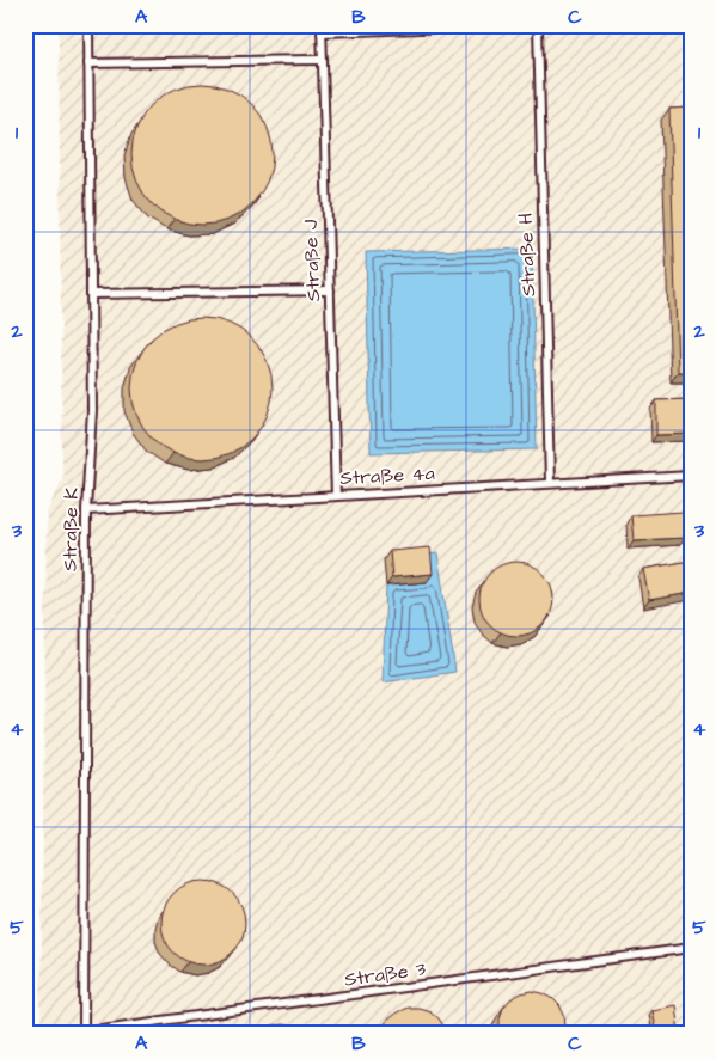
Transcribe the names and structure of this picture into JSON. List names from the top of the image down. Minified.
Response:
{"streets":{"lane":["Straße H","Straße J","Straße 4a","Straße K","Straße 3"]},"crossings":[["Straße H","Straße 4a"],["Straße J","Straße 4a"],["Straße 4a","Straße K"],["Straße K","Straße 3"]],"grid":{"columns":["A","B","C"],"rows":["1","2","3","4","5"]}}
